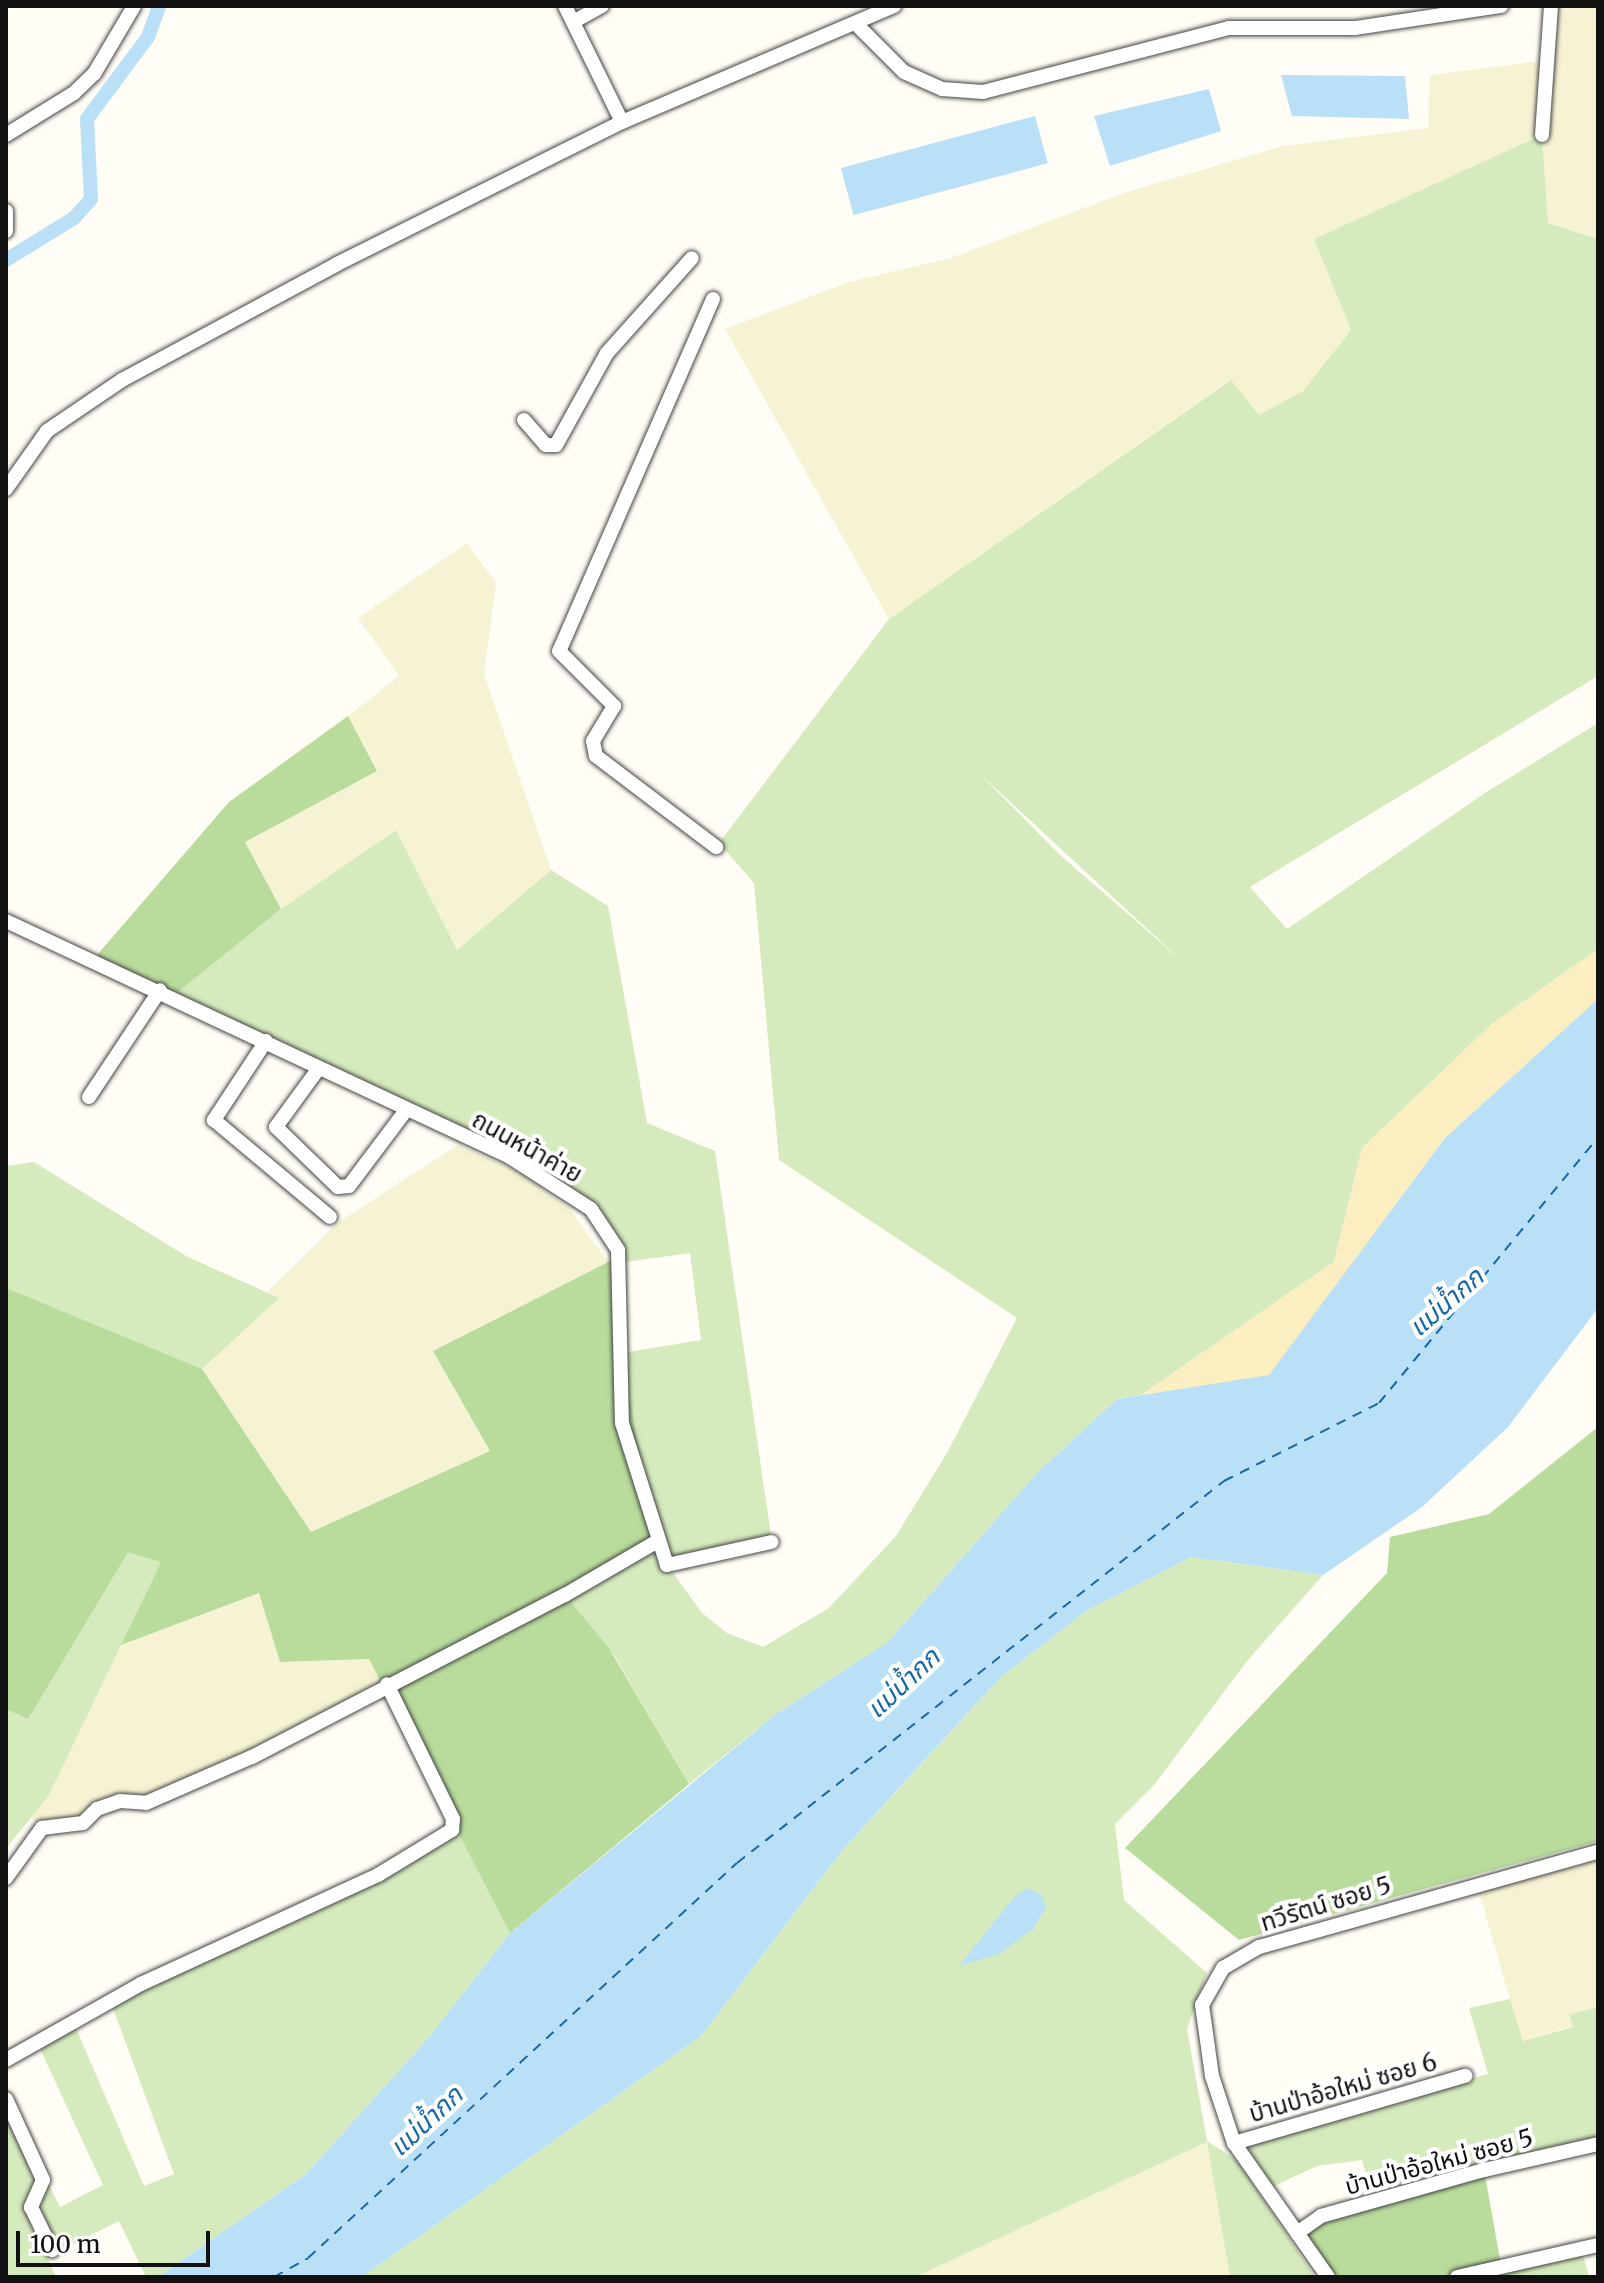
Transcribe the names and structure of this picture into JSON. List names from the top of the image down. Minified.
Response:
{"streets":{"street":["ถนนหน้าค่าย","ทวีรัตน์ ซอย 5","บ้านป่าอ้อใหม่ ซอย 6","บ้านป่าอ้อใหม่ ซอย 5"]},"crossings":[["ทวีรัตน์ ซอย 5","บ้านป่าอ้อใหม่ ซอย 6"],["ทวีรัตน์ ซอย 5","บ้านป่าอ้อใหม่ ซอย 5"]],"water":["แม่น้ำกก"],"scale_bar":"100 m"}
